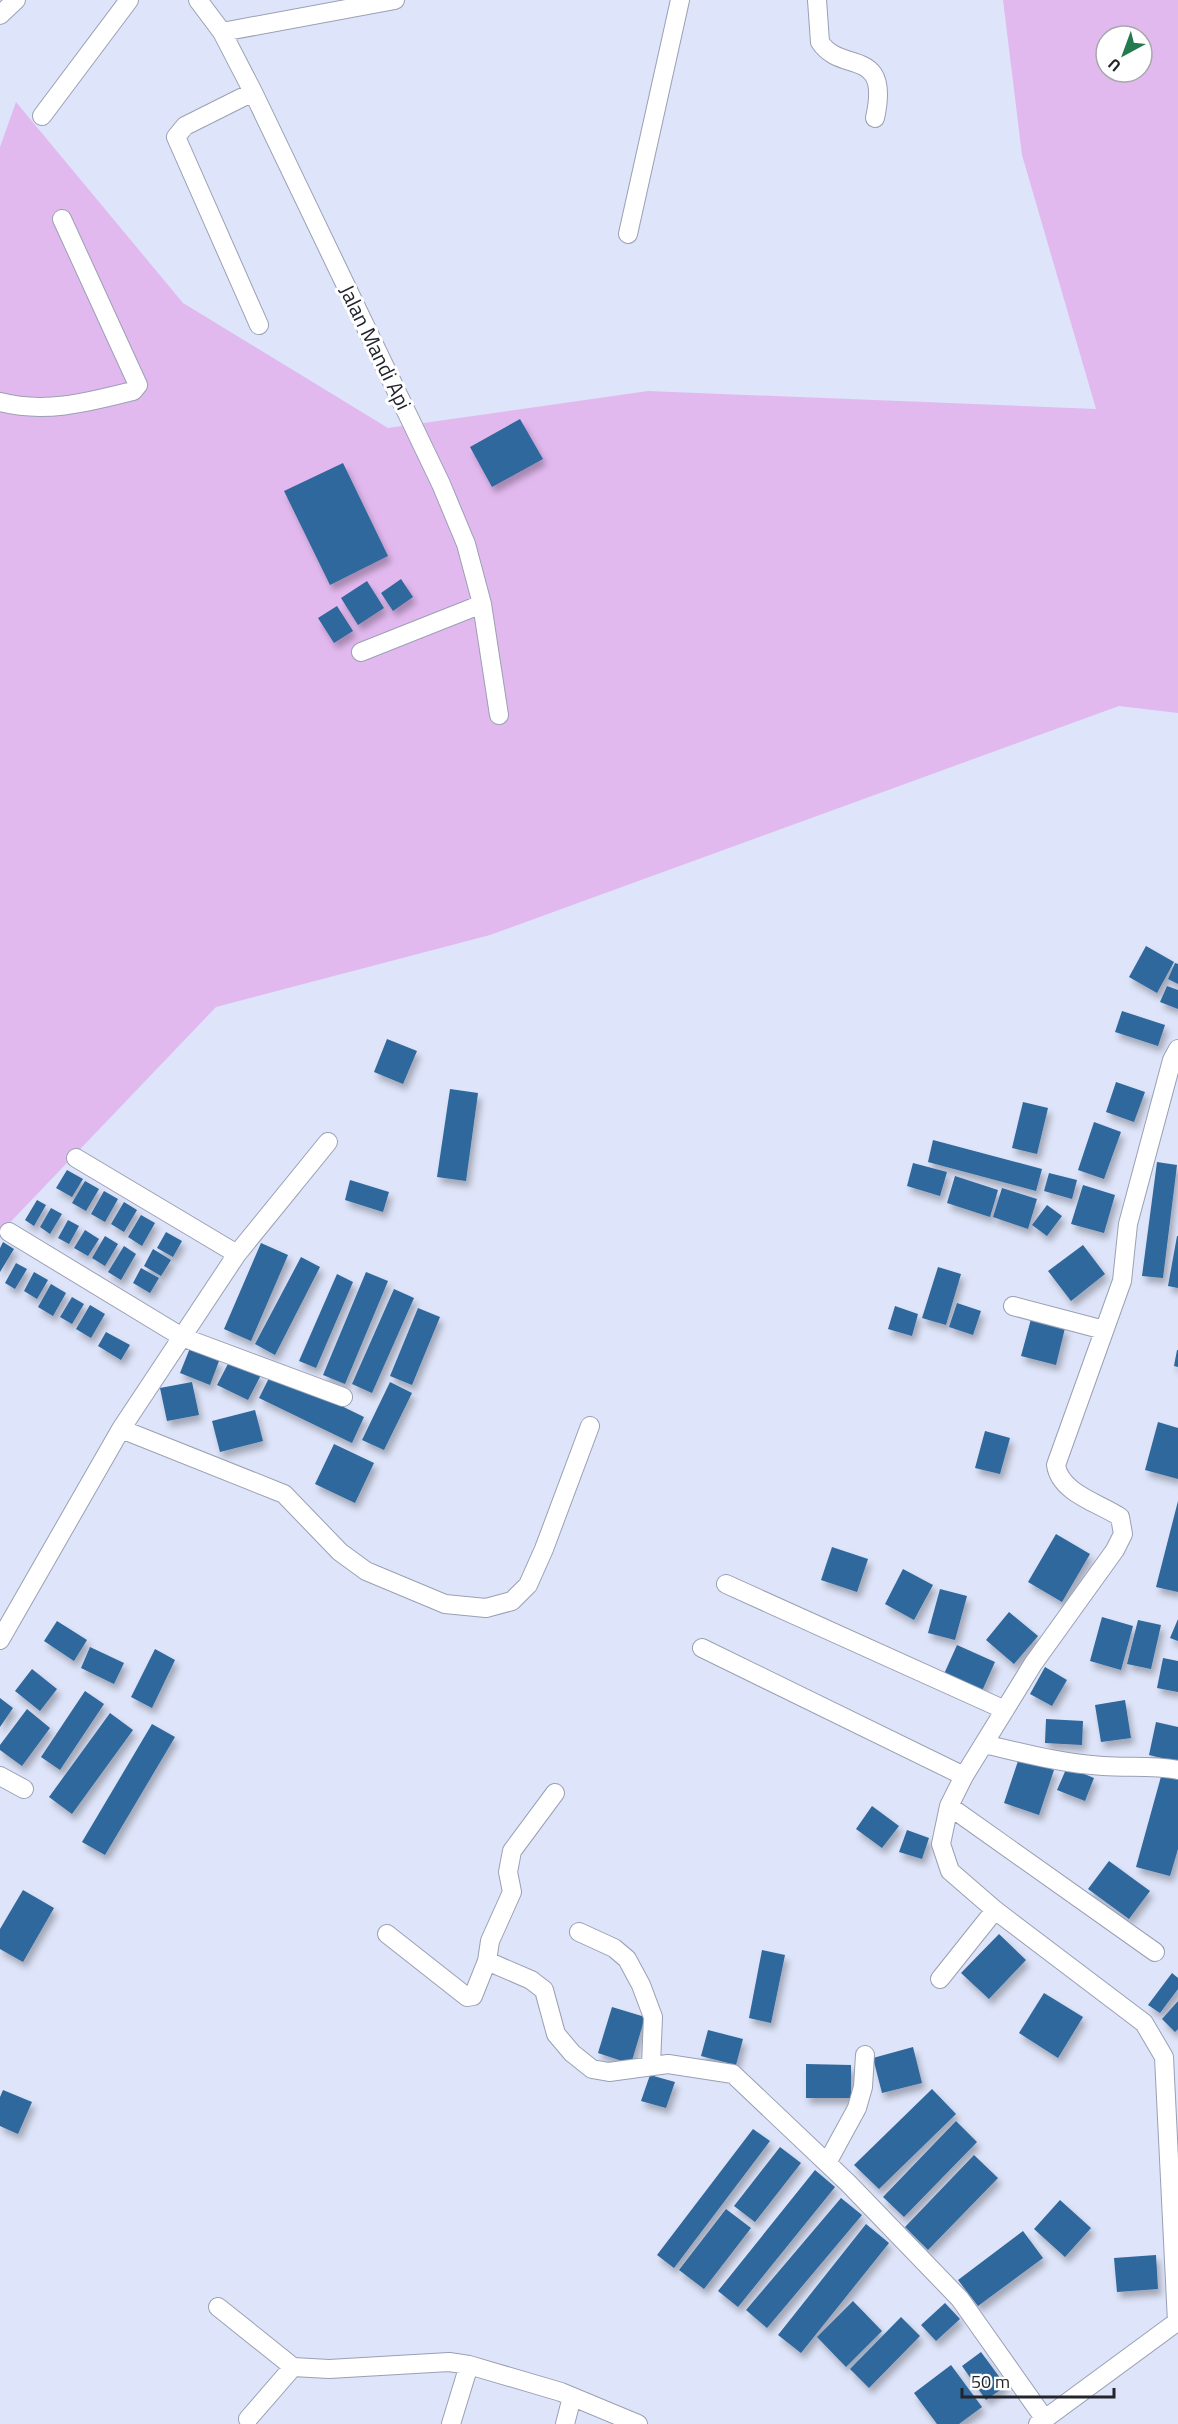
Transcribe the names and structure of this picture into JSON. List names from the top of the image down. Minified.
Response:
{"streets":{"street":["Jalan Mandi Api"]},"scale_bar":"50 m","north":"bottom left"}
